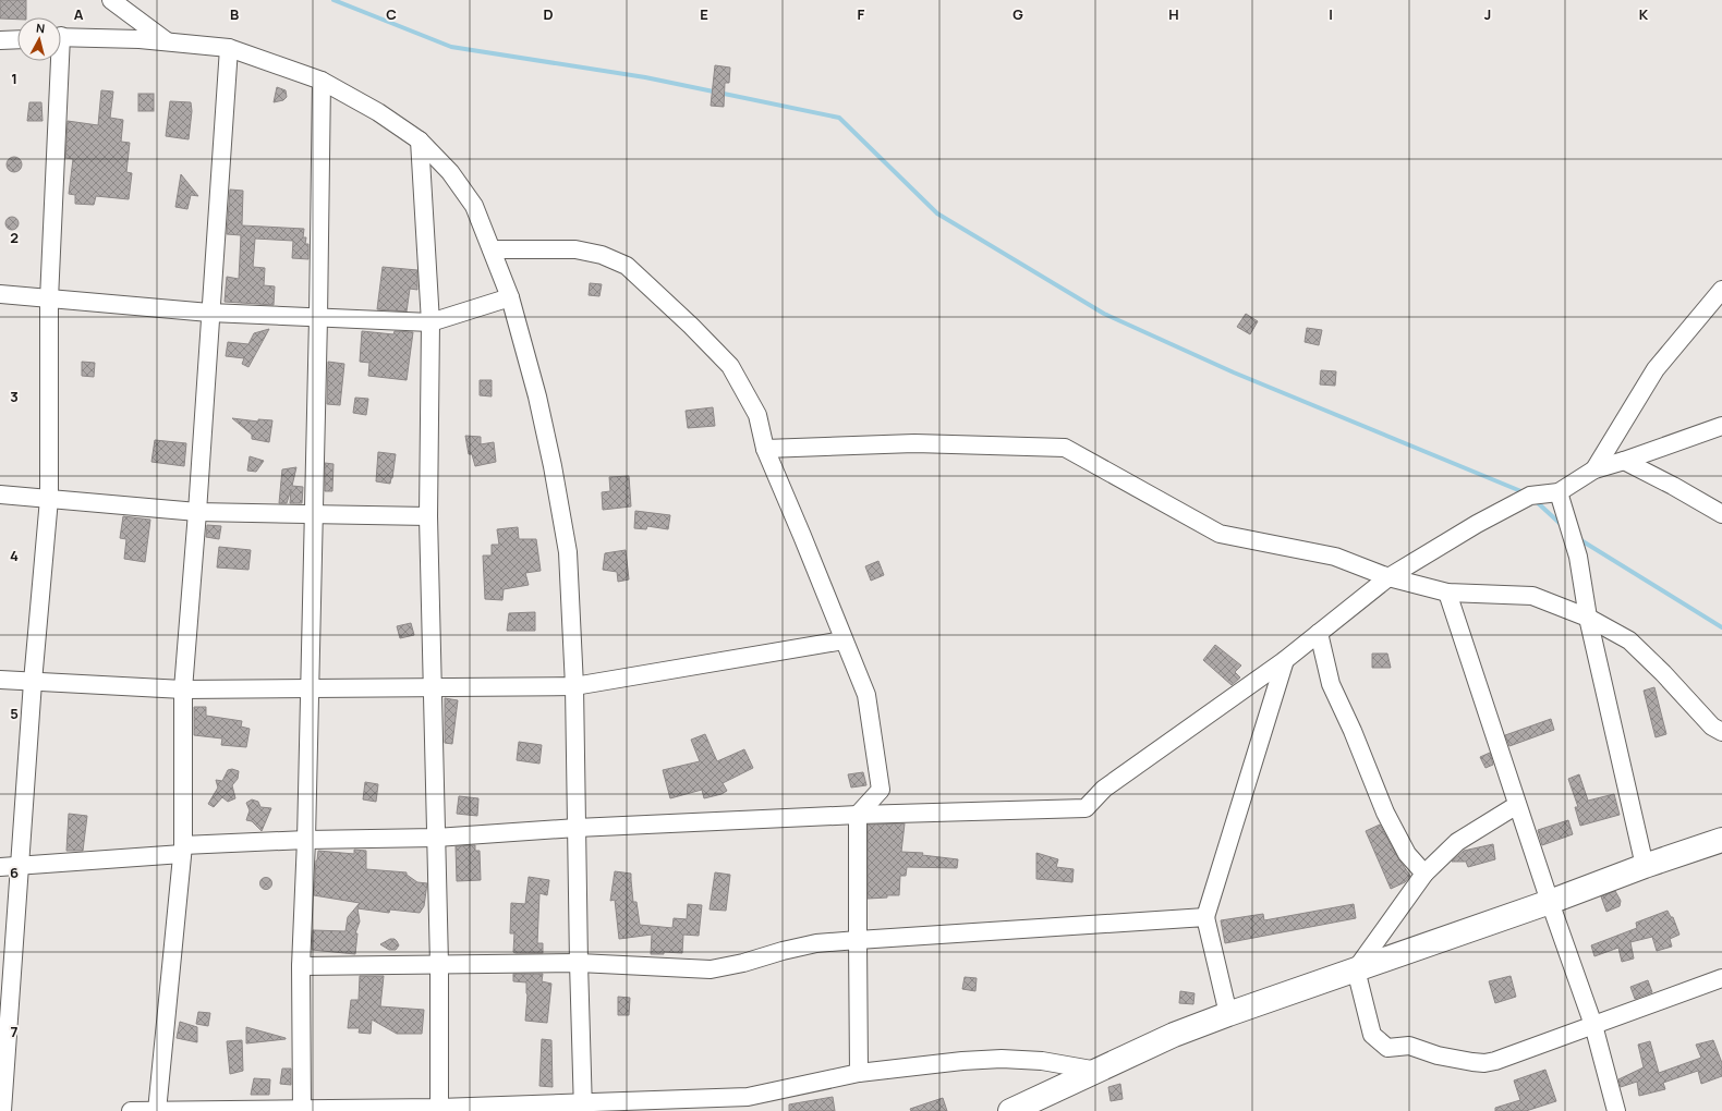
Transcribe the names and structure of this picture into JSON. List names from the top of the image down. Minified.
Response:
{"north":"top","grid":{"columns":["A","B","C","D","E","F","G","H","I","J","K"],"rows":["1","2","3","4","5","6","7"]}}
